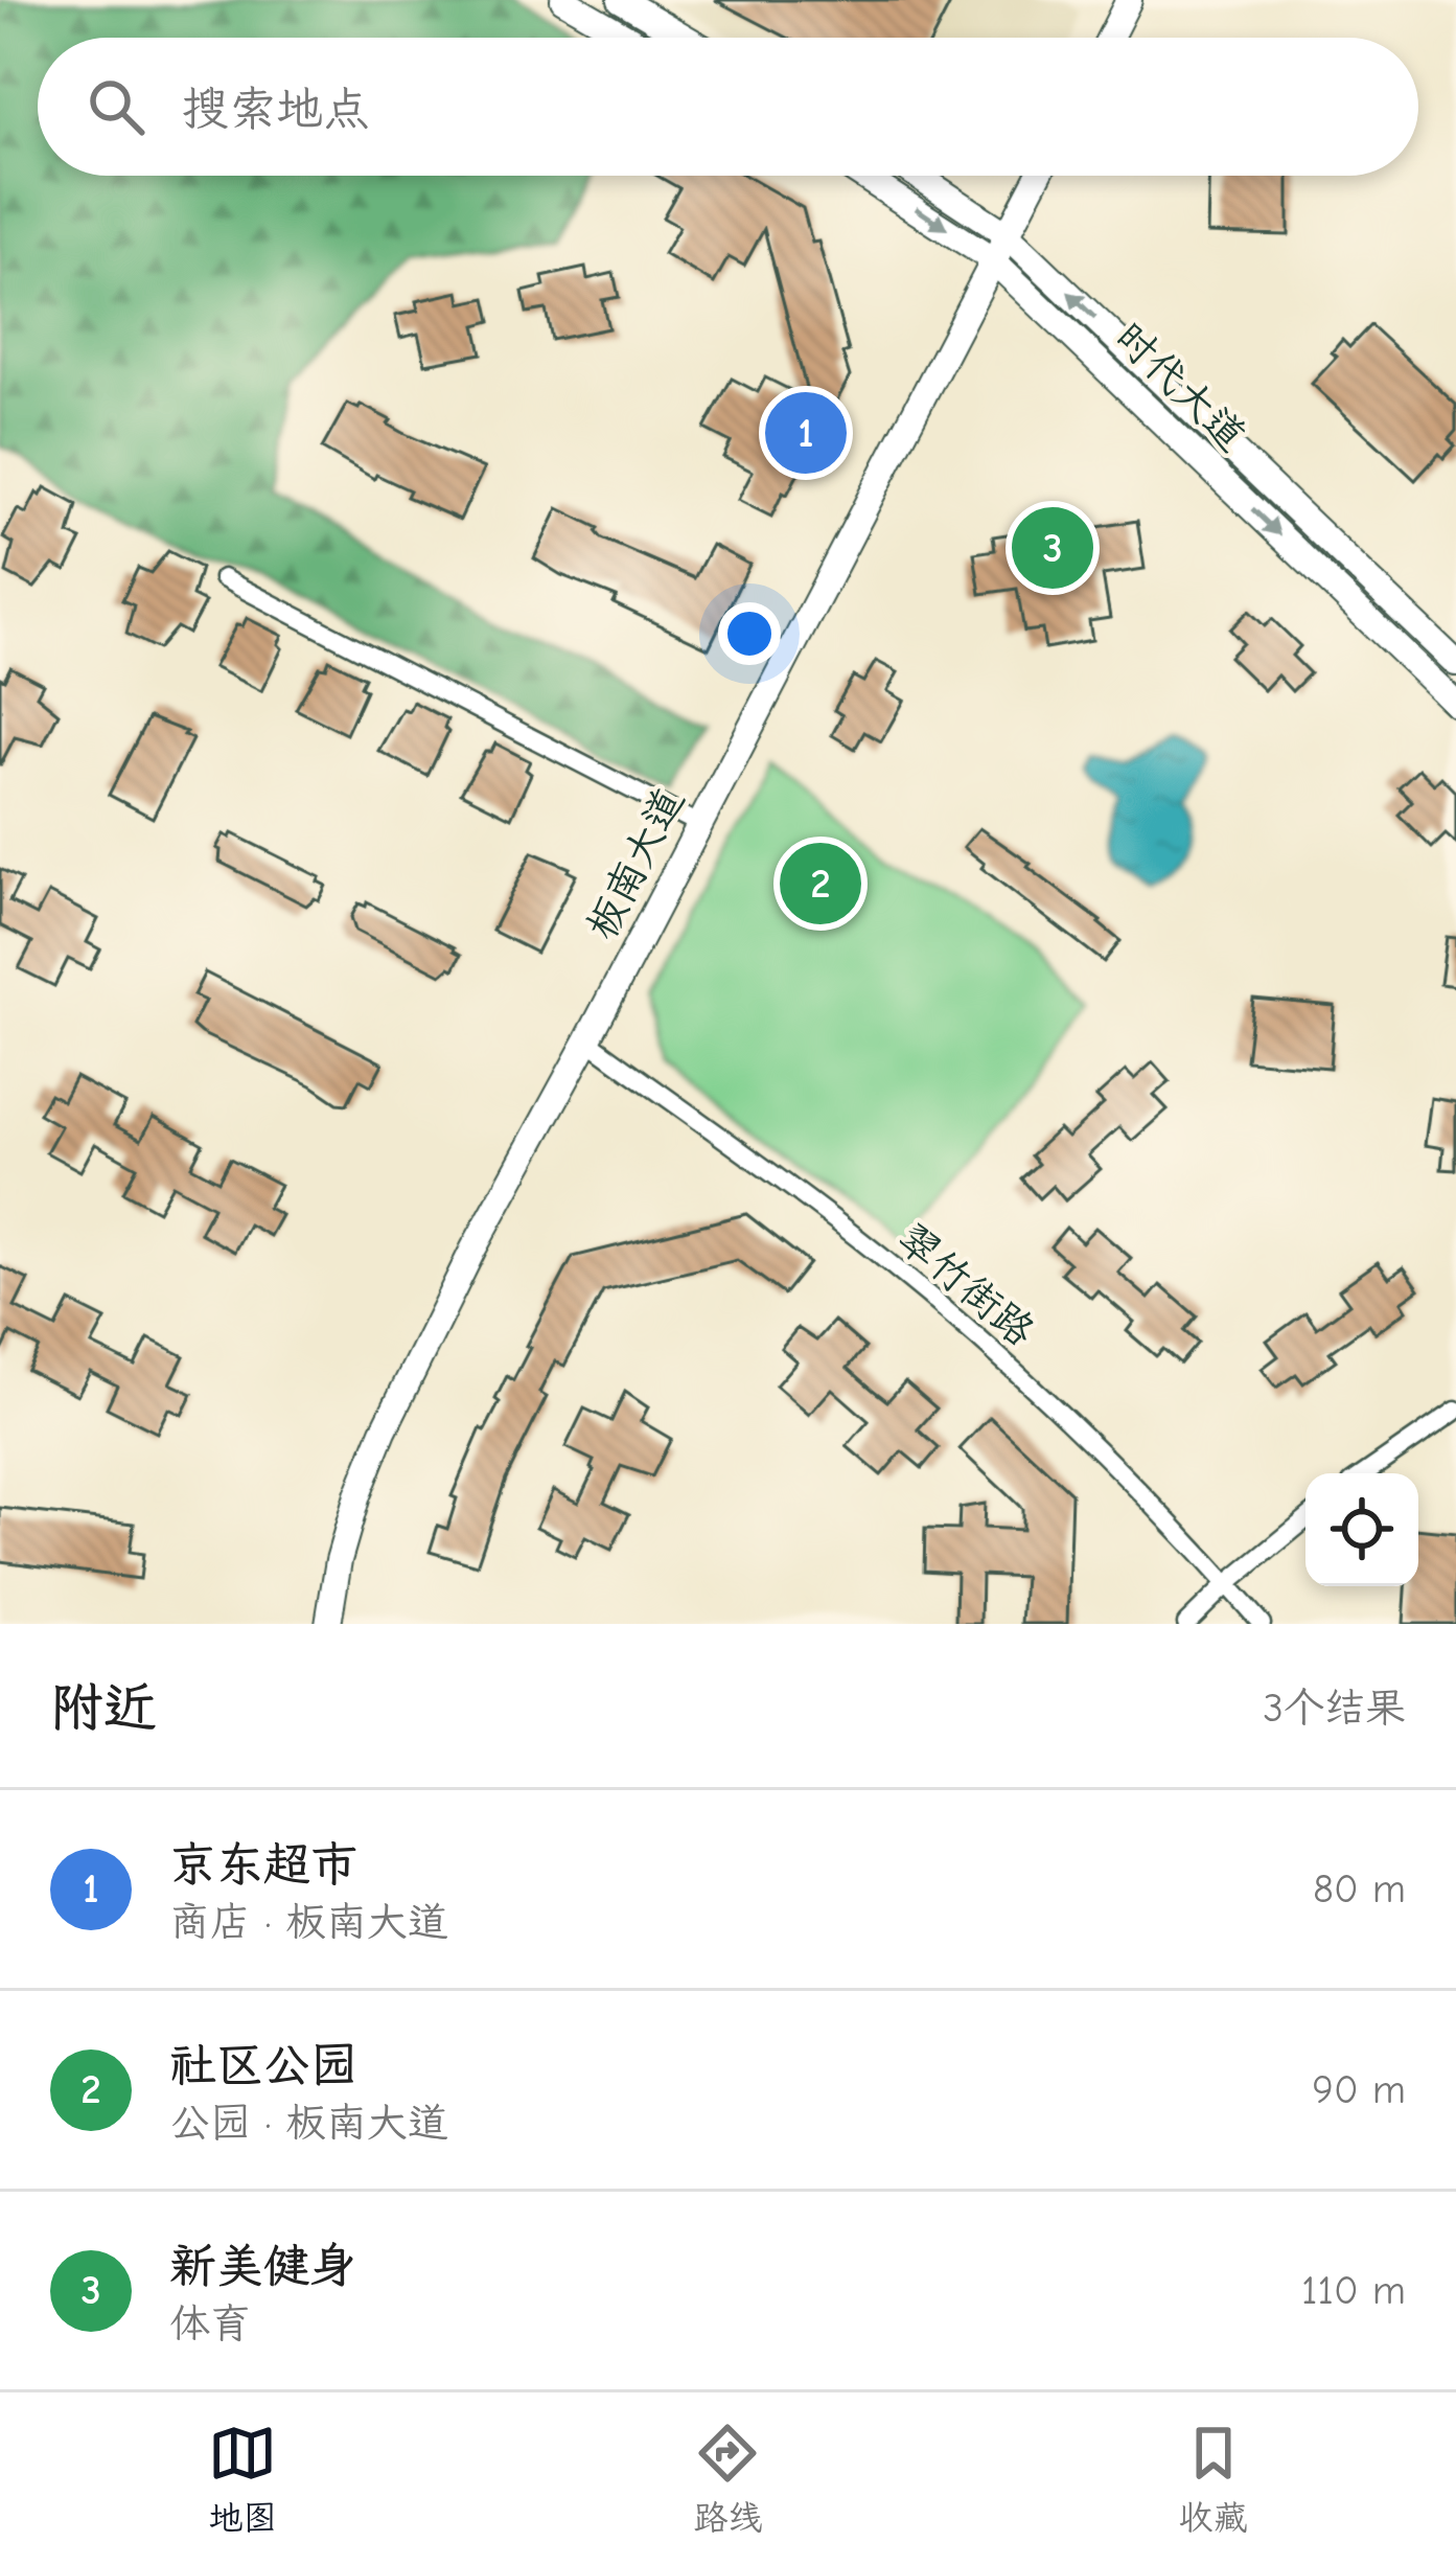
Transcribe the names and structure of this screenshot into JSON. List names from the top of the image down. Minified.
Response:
{"streets":{"main road":["时代大道","板南大道"],"street":["翠竹街路"]},"crossings":[["时代大道","板南大道"],["板南大道","翠竹街路"]],"page":{"search":"搜索地点","pins":["1","3","2"],"heading":["附近","3个结果"],"list":[{"mark":"1","name":"京东超市","note":"商店 · 板南大道","value":"80 m"},{"mark":"2","name":"社区公园","note":"公园 · 板南大道","value":"90 m"},{"mark":"3","name":"新美健身","note":"体育","value":"110 m"}],"nav":["地图","路线","收藏"]}}
